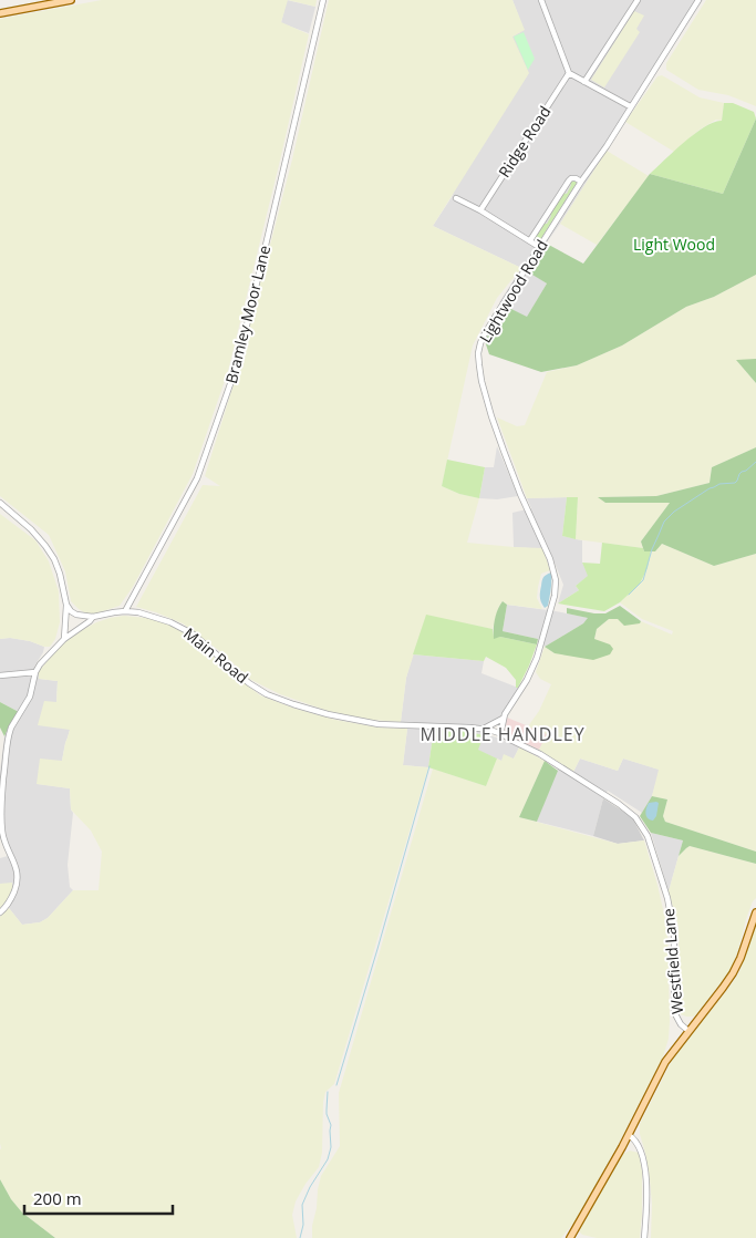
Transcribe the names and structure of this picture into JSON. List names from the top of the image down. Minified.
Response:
{"streets":{"street":["Ridge Road","Lightwood Road","Bramley Moor Lane","Main Road","Westfield Lane"]},"crossings":[["Bramley Moor Lane","Main Road"],["Main Road","Westfield Lane"]],"districts":["MIDDLE HANDLEY"],"parks":["Light Wood"],"scale_bar":"200 m"}
